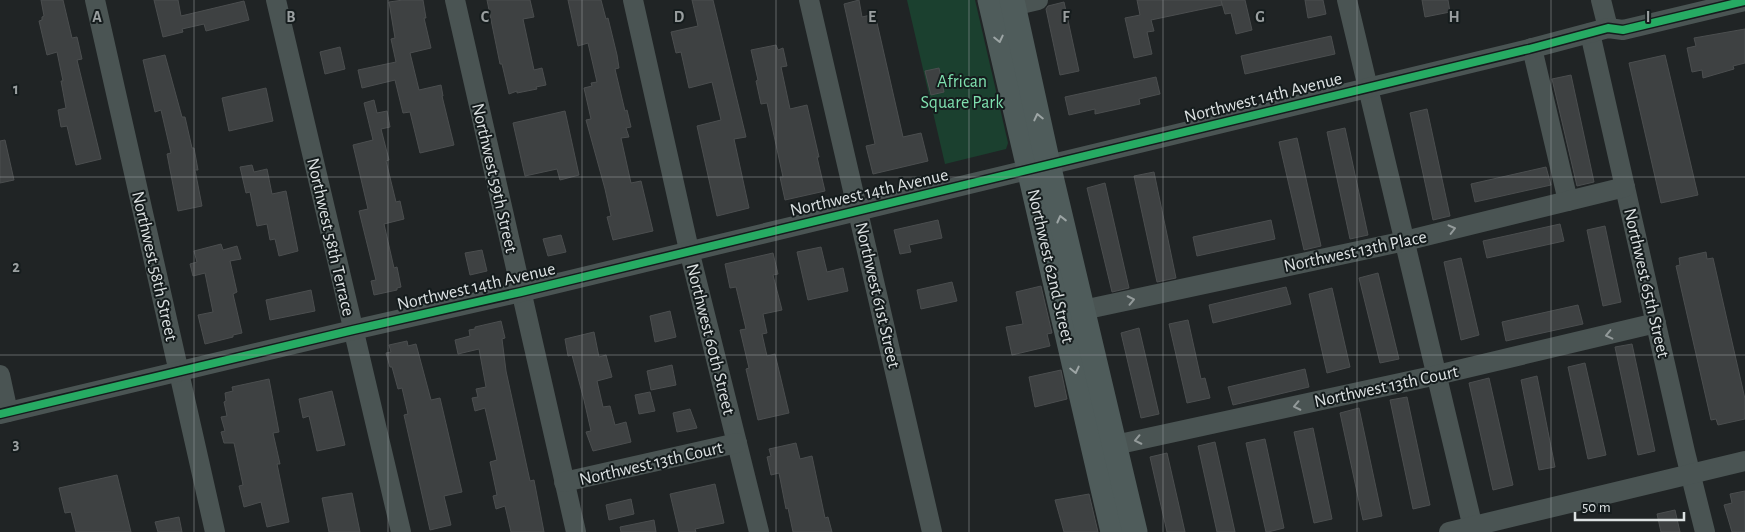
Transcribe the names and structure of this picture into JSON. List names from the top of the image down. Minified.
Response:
{"streets":{"main road":["Northwest 62nd Street"],"street":["Northwest 14th Avenue","Northwest 59th Street","Northwest 58th Terrace","Northwest 13th Place","Northwest 58th Street","Northwest 65th Street","Northwest 61st Street","Northwest 60th Street","Northwest 13th Court"]},"crossings":[["Northwest 14th Avenue","Northwest 59th Street"],["Northwest 14th Avenue","Northwest 58th Terrace"],["Northwest 14th Avenue","Northwest 58th Street"],["Northwest 14th Avenue","Northwest 62nd Street"],["Northwest 14th Avenue","Northwest 65th Street"],["Northwest 14th Avenue","Northwest 61st Street"],["Northwest 14th Avenue","Northwest 60th Street"],["Northwest 59th Street","Northwest 13th Court"],["Northwest 13th Place","Northwest 62nd Street"],["Northwest 13th Place","Northwest 65th Street"],["Northwest 62nd Street","Northwest 13th Court"],["Northwest 65th Street","Northwest 13th Court"],["Northwest 60th Street","Northwest 13th Court"]],"one_way":["Northwest 13th Place"],"parks":["African Square Park"],"scale_bar":"50 m","grid":{"columns":["A","B","C","D","E","F","G","H","I"],"rows":["1","2","3"]}}
